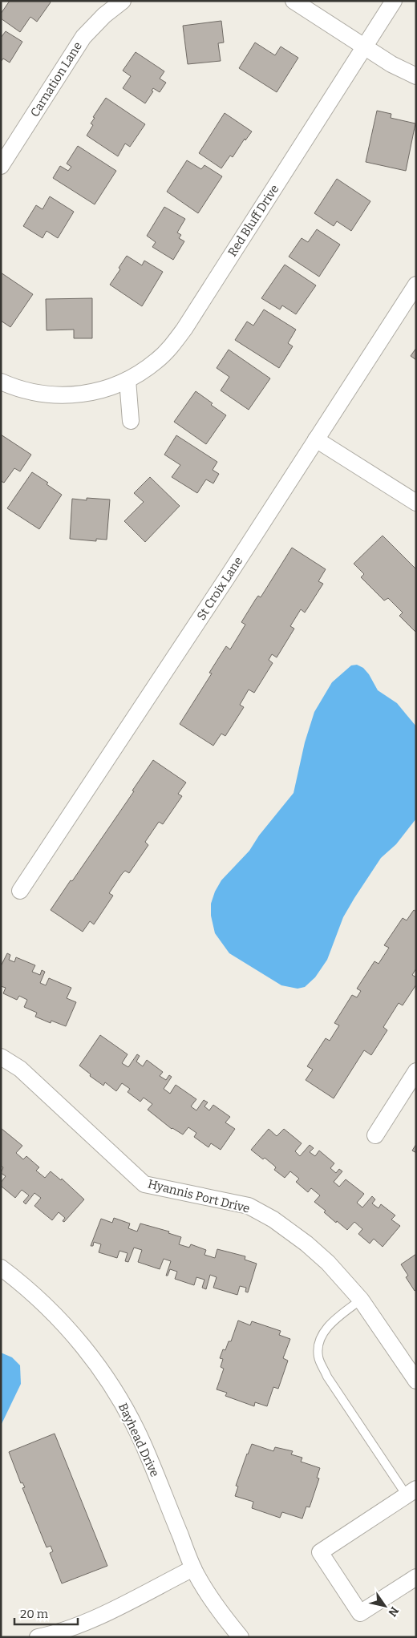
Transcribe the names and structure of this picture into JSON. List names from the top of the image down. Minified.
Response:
{"streets":{"street":["Carnation Lane","Red Bluff Drive","St Croix Lane","Hyannis Port Drive","Bayhead Drive"]},"scale_bar":"20 m","north":"bottom right"}
